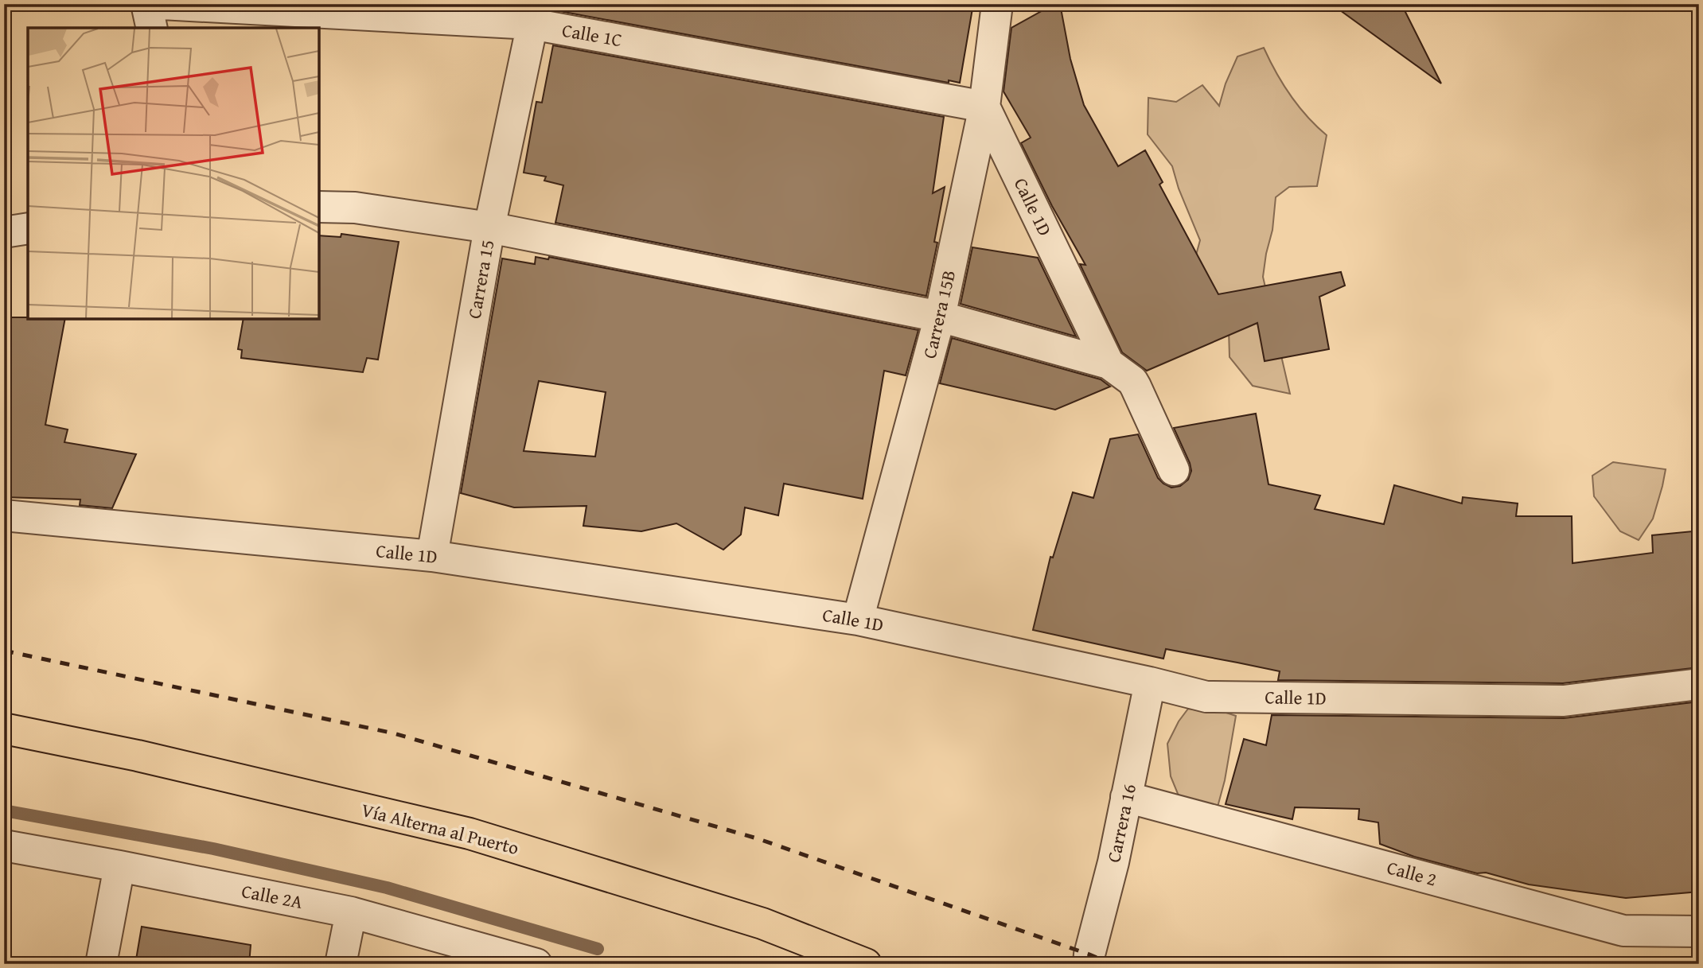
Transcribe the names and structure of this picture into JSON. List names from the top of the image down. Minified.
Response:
{"streets":{"main road":["Vía Alterna al Puerto"],"street":["Calle 1C","Calle 1D","Carrera 15","Carrera 15B","Carrera 16","Calle 2","Calle 2A"]},"crossings":[["Calle 1C","Calle 1D"],["Calle 1C","Carrera 15"],["Calle 1C","Carrera 15B"],["Calle 1D","Carrera 15"],["Calle 1D","Carrera 15B"],["Calle 1D","Carrera 16"],["Carrera 16","Calle 2"]]}
